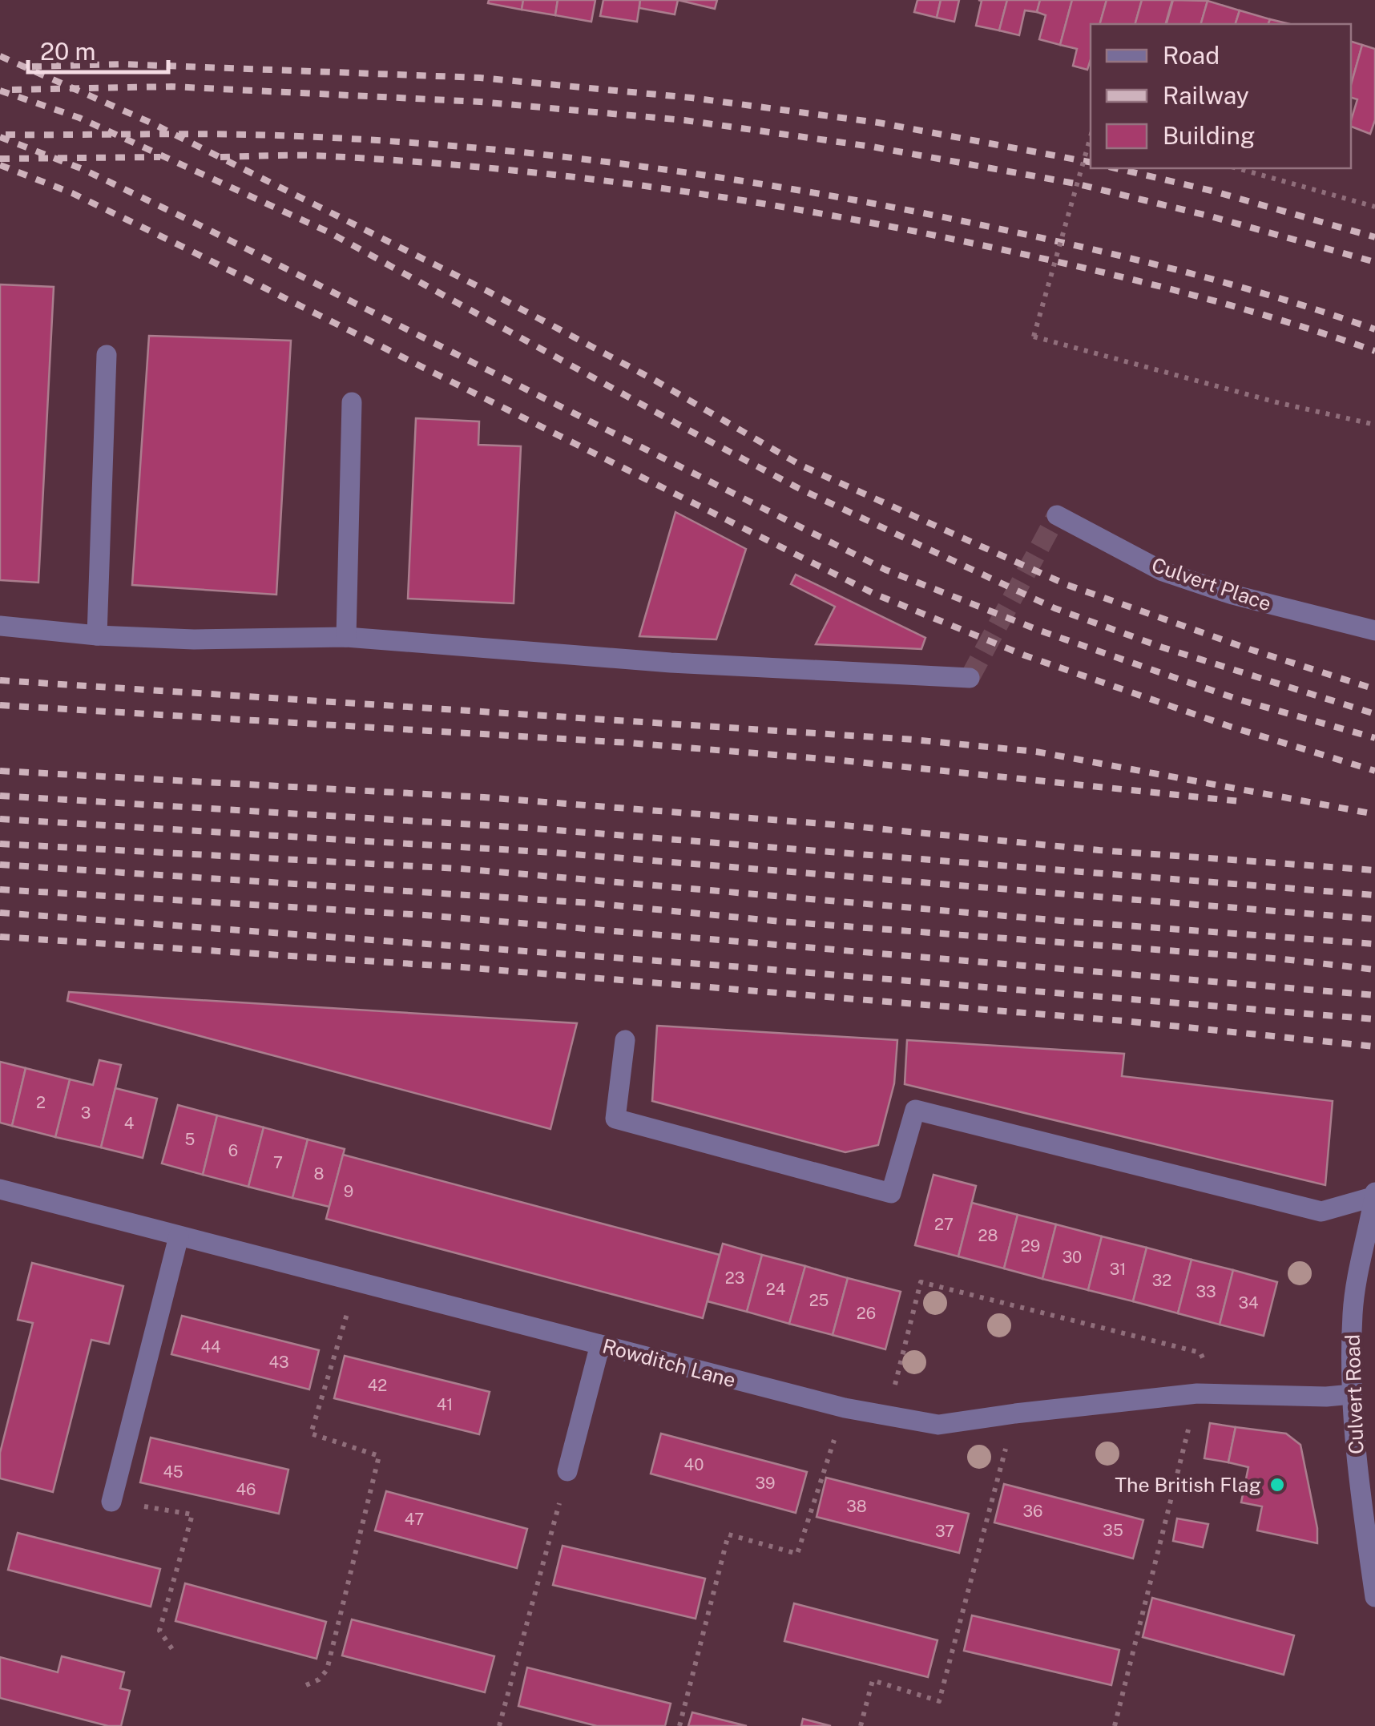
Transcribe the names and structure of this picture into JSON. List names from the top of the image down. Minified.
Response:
{"streets":{"street":["Culvert Place","Rowditch Lane","Culvert Road"]},"crossings":[["Rowditch Lane","Culvert Road"]],"places":["The British Flag"],"house_numbers":["2","3","4","5","6","7","8","9","27","28","29","30","31","23","32","24","33","25","34","26","44","43","42","41","40","45","39","46","38","36","47","35","37"],"legend":["Road","Railway","Building"],"scale_bar":"20 m"}
